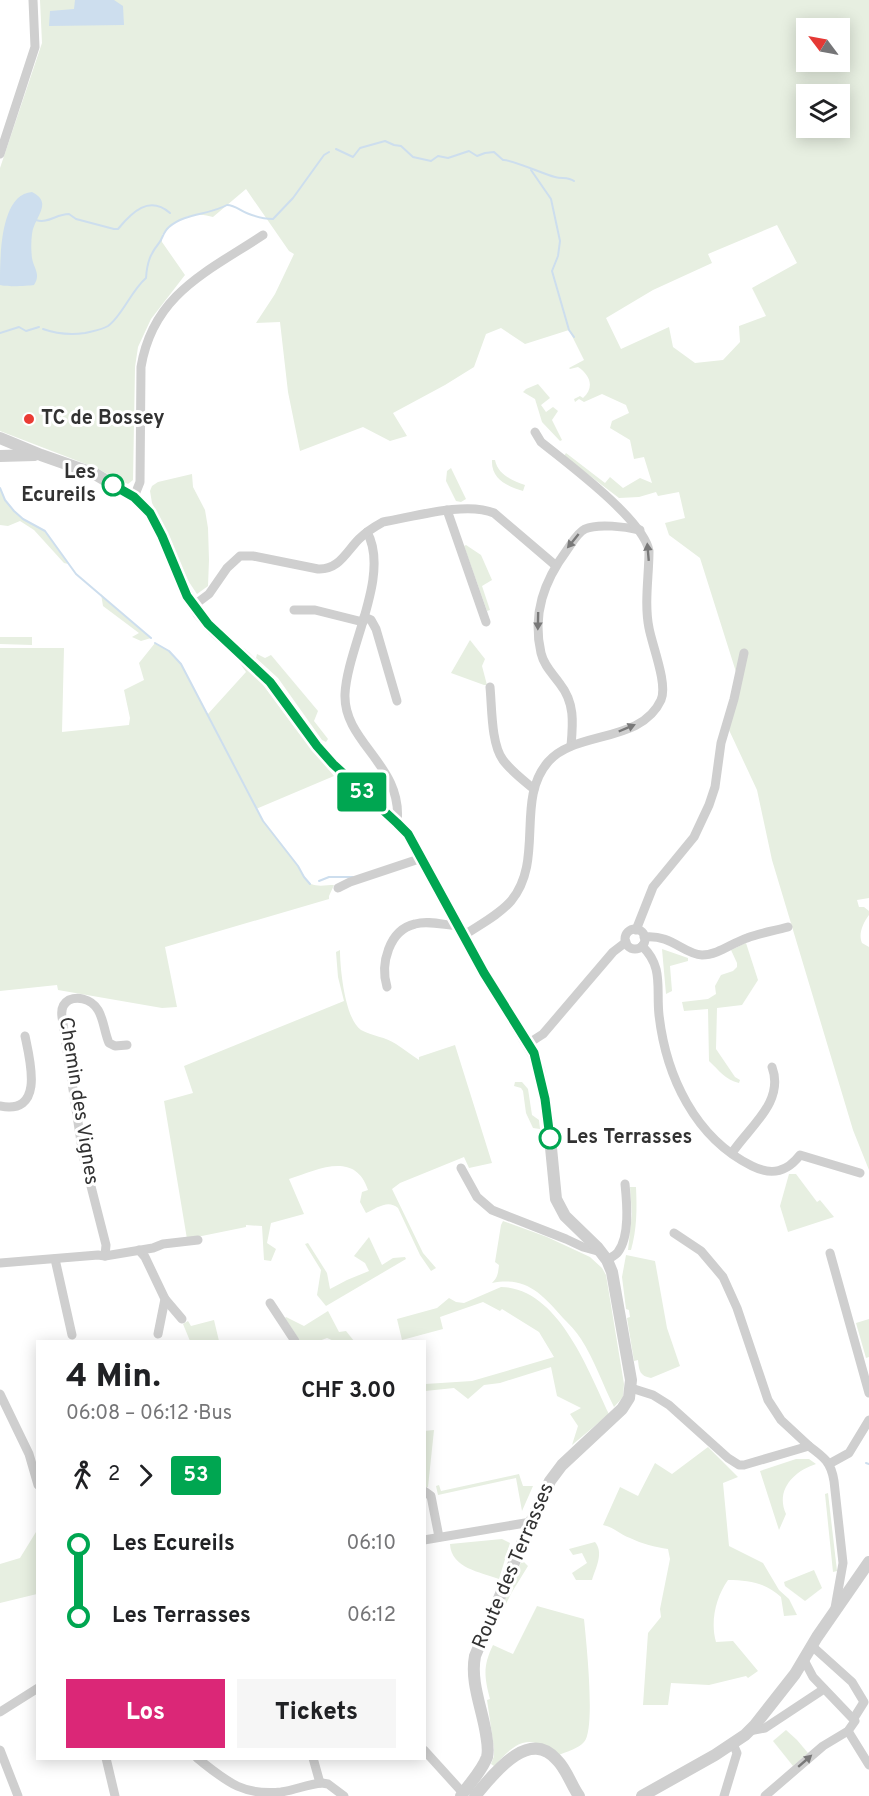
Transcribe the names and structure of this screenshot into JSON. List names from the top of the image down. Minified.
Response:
{"streets":{"street":["Chemin des Vignes","Route des Terrasses"]},"places":["TC de Bossey","Les Ecureils","Les Terrasses"],"lines":["bus line 53"],"north":"top left","page":{"on_map":"53","heading":["4 Min.","06:08 – 06:12 · Bus","CHF 3.00"],"legs":["2","53"],"list":[{"name":"Les Ecureils","value":"06:10"},{"name":"Les Terrasses","value":"06:12"}],"buttons":["Los","Tickets"]}}
